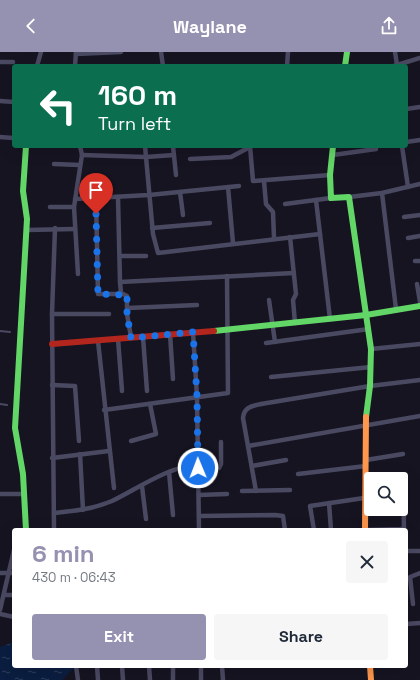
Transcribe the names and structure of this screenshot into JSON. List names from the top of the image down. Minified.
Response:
{"page":{"header":"Waylane","turn":["160 m","Turn left"],"heading":["6 min","430 m · 06:43"],"buttons":["Exit","Share"]}}
